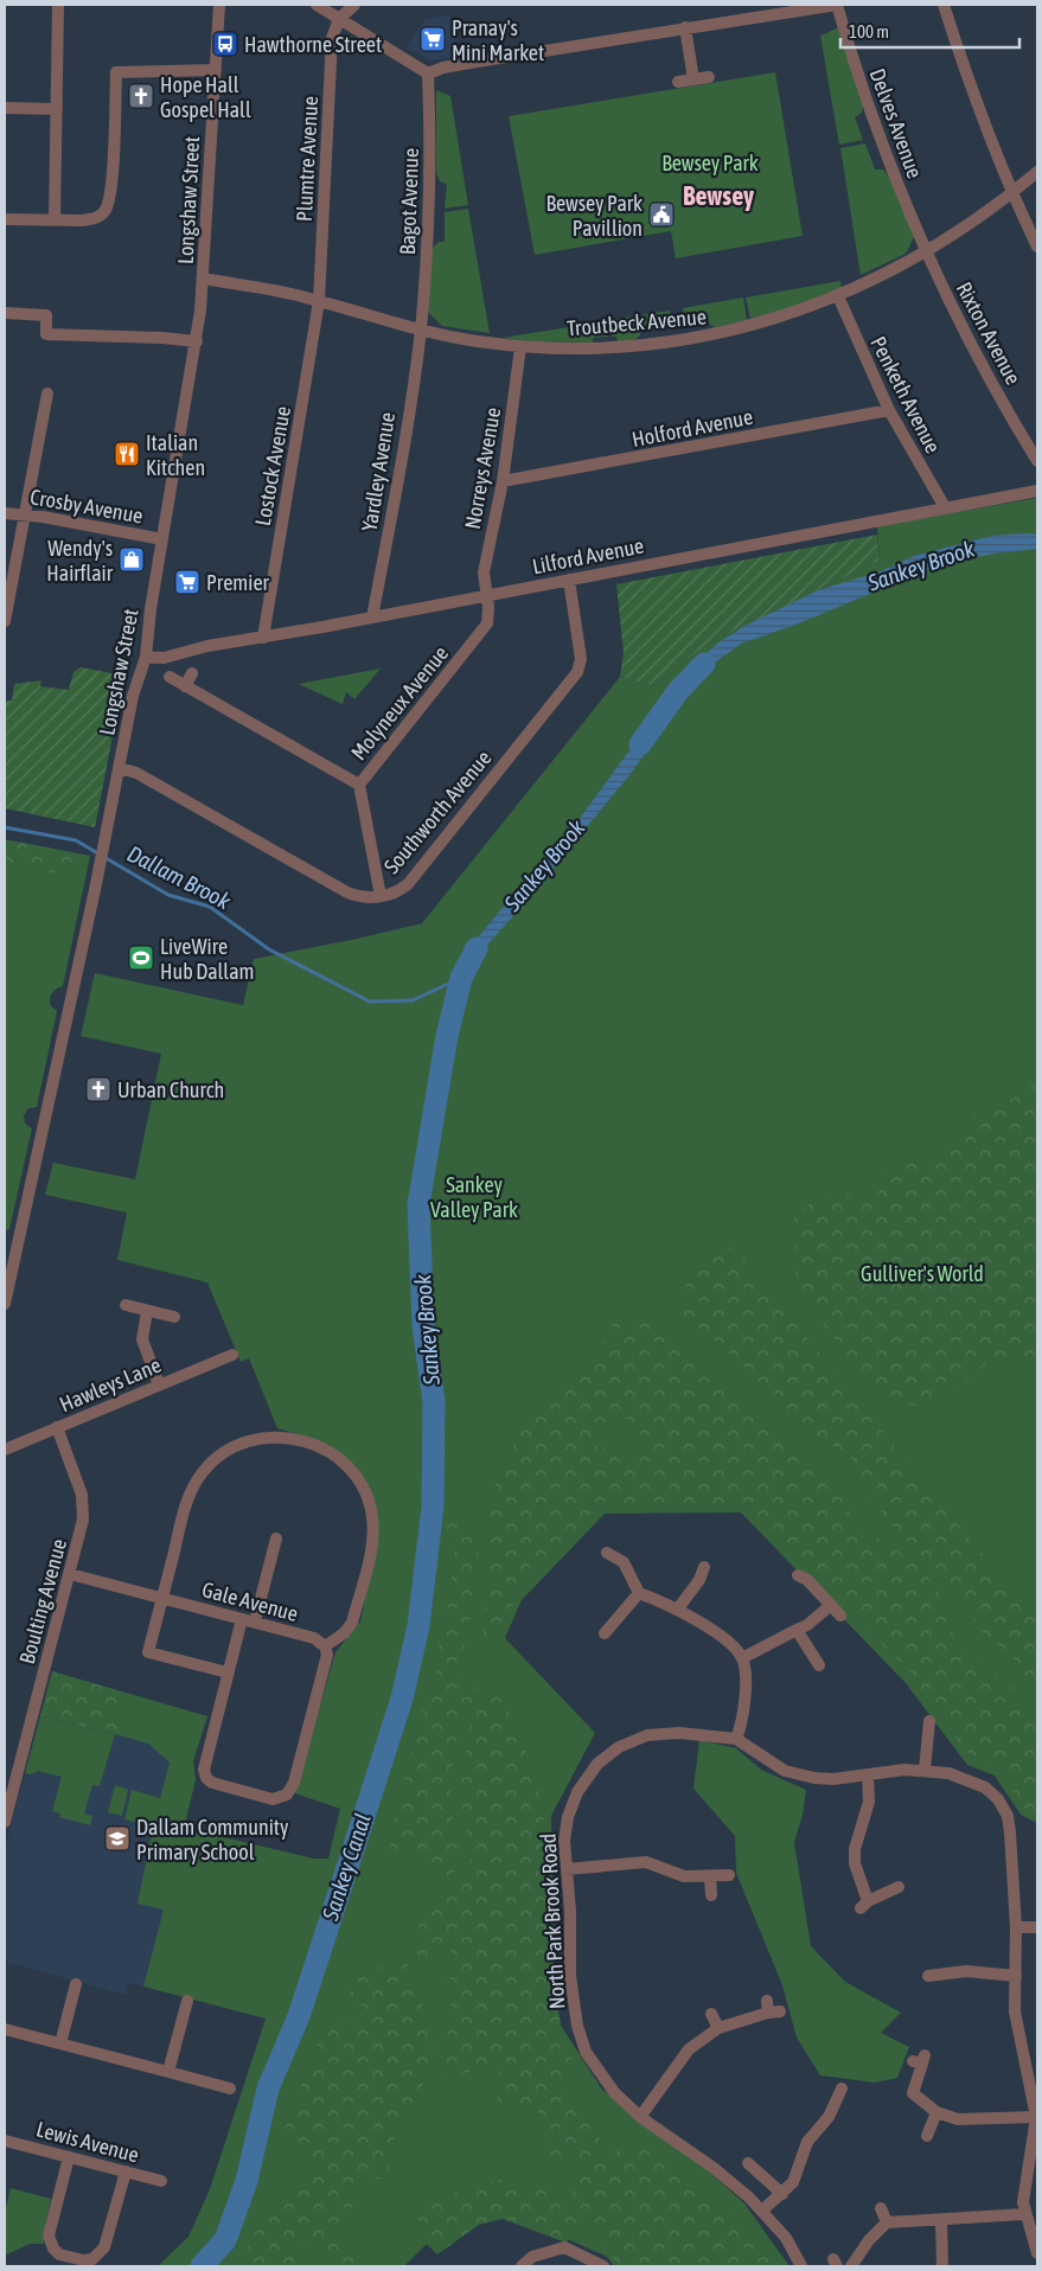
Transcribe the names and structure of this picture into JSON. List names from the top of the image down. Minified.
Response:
{"streets":{"street":["Delves Avenue","Plumtre Avenue","Longshaw Street","Bagot Avenue","Troutbeck Avenue","Rixton Avenue","Penketh Avenue","Holford Avenue","Lostock Avenue","Norreys Avenue","Yardley Avenue","Crosby Avenue","Lilford Avenue","Molyneux Avenue","Southworth Avenue","Hawleys Lane","Boulting Avenue","Gale Avenue","North Park Brook Road","Lewis Avenue"]},"crossings":[["Delves Avenue","Troutbeck Avenue"],["Delves Avenue","Rixton Avenue"],["Plumtre Avenue","Troutbeck Avenue"],["Plumtre Avenue","Lostock Avenue"],["Longshaw Street","Troutbeck Avenue"],["Longshaw Street","Crosby Avenue"],["Longshaw Street","Lilford Avenue"],["Longshaw Street","Southworth Avenue"],["Bagot Avenue","Troutbeck Avenue"],["Bagot Avenue","Yardley Avenue"],["Troutbeck Avenue","Rixton Avenue"],["Troutbeck Avenue","Penketh Avenue"],["Troutbeck Avenue","Lostock Avenue"],["Troutbeck Avenue","Norreys Avenue"],["Troutbeck Avenue","Yardley Avenue"],["Penketh Avenue","Holford Avenue"],["Penketh Avenue","Lilford Avenue"],["Holford Avenue","Norreys Avenue"],["Lostock Avenue","Lilford Avenue"],["Norreys Avenue","Lilford Avenue"],["Norreys Avenue","Molyneux Avenue"],["Yardley Avenue","Lilford Avenue"],["Lilford Avenue","Molyneux Avenue"],["Lilford Avenue","Southworth Avenue"],["Hawleys Lane","Boulting Avenue"],["Boulting Avenue","Gale Avenue"]],"districts":["Bewsey"],"water":["Sankey Brook","Dallam Brook","Sankey Canal"],"parks":["Bewsey Park","Sankey Valley Park","Gulliver's World"],"places":{"supermarket":["Pranay's Mini Market","Premier"],"bus stop":["Hawthorne Street"],"church":["Hope Hall Gospel Hall","Urban Church"],"public building":["Bewsey Park Pavillion"],"restaurant":["Italian Kitchen"],"shop":["Wendy's Hairflair"],"sports":["LiveWire Hub Dallam"],"school or university":["Dallam Community Primary School"]},"scale_bar":"100 m"}
